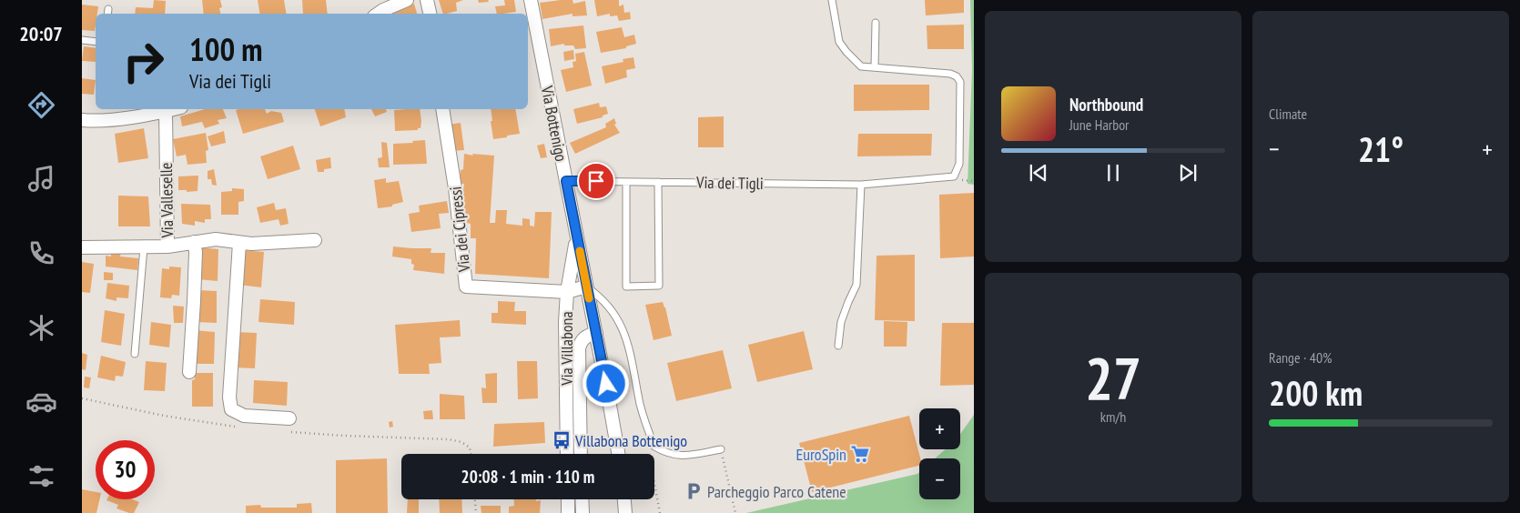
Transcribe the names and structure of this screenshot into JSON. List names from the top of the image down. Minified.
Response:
{"streets":{"street":["Via Bottenigo","Via Valleselle","Via dei Cipressi","Via Villabona"],"lane":["Via dei Tigli"]},"crossings":[["Via Bottenigo","Via dei Tigli"],["Via Bottenigo","Via dei Cipressi"],["Via Bottenigo","Via Villabona"],["Via dei Cipressi","Via Villabona"]],"places":{"bus stop":["Villabona Bottenigo"],"supermarket":["EuroSpin"],"parking":["Parcheggio Parco Catene"]},"page":{"tabs":"20:07","tile":["Climate",["27","km/h"],["Range · 40%","200 km"]],"turn":["100 m","Via dei Tigli"],"song":["Northbound","June Harbor"],"heat":["−","21°","+"],"map_buttons":["+","−"],"limit":"30","trip":"20:08 · 1 min · 110 m"}}
